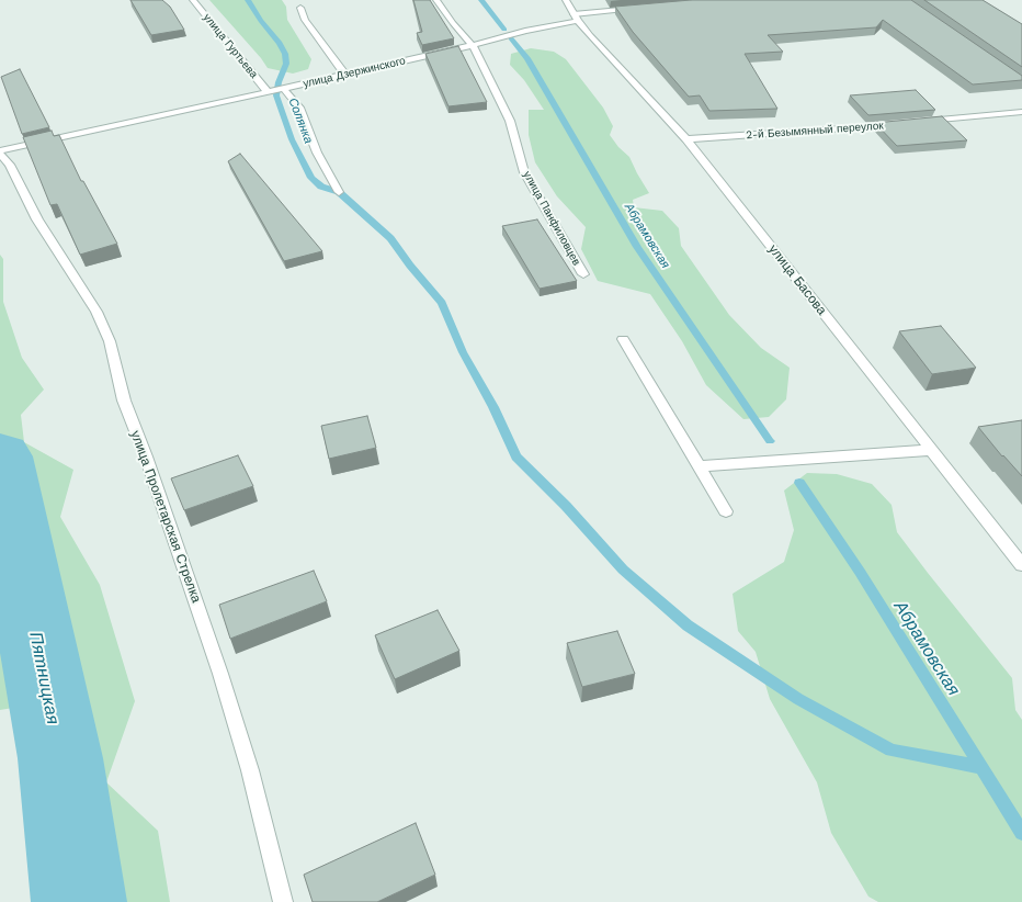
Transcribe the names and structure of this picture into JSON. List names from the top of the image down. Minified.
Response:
{"streets":{"street":["улица Гуртьева","улица Дзержинского","2-й Безымянный переулок","улица Панфиловцев","улица Басова","улица Пролетарская Стрелка"]},"crossings":[["улица Гуртьева","улица Дзержинского"],["улица Дзержинского","улица Панфиловцев"],["улица Дзержинского","улица Басова"],["2-й Безымянный переулок","улица Басова"]],"water":["Солянка","Абрамовская","Пятницкая"]}
